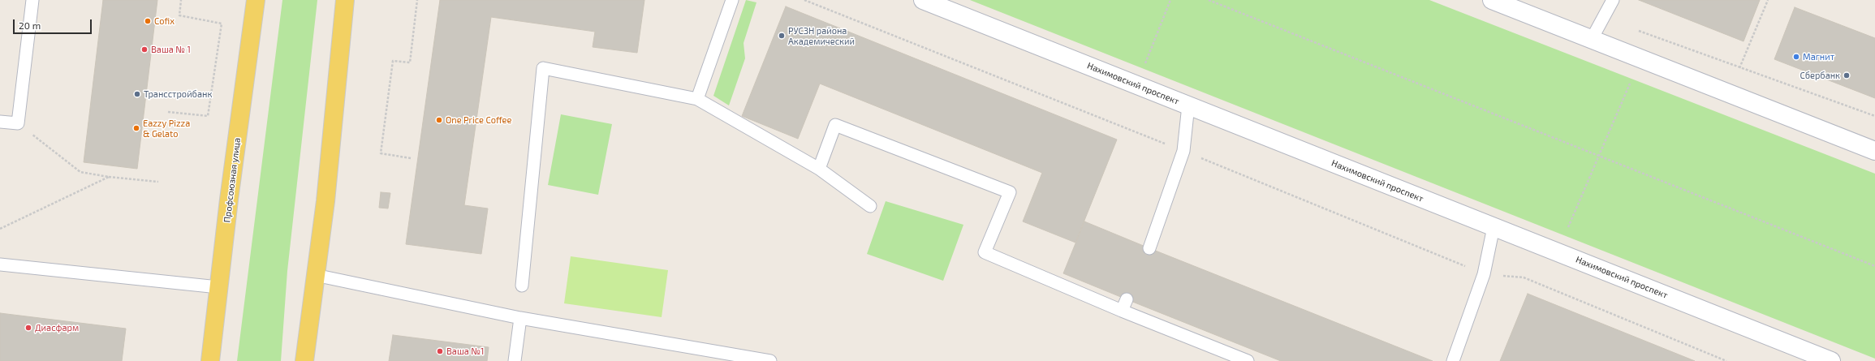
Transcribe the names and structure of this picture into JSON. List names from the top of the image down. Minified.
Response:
{"streets":{"main road":["Нахимовский проспект","Профсоюзная улица"]},"places":["Cofix","РУСЗН района Академический","Ваша № 1","Магнит","Сбербанк","Трансстройбанк","One Price Coffee","Eazzy Pizza & Gelato","Диасфарм","Ваша №1"],"scale_bar":"20 m"}
